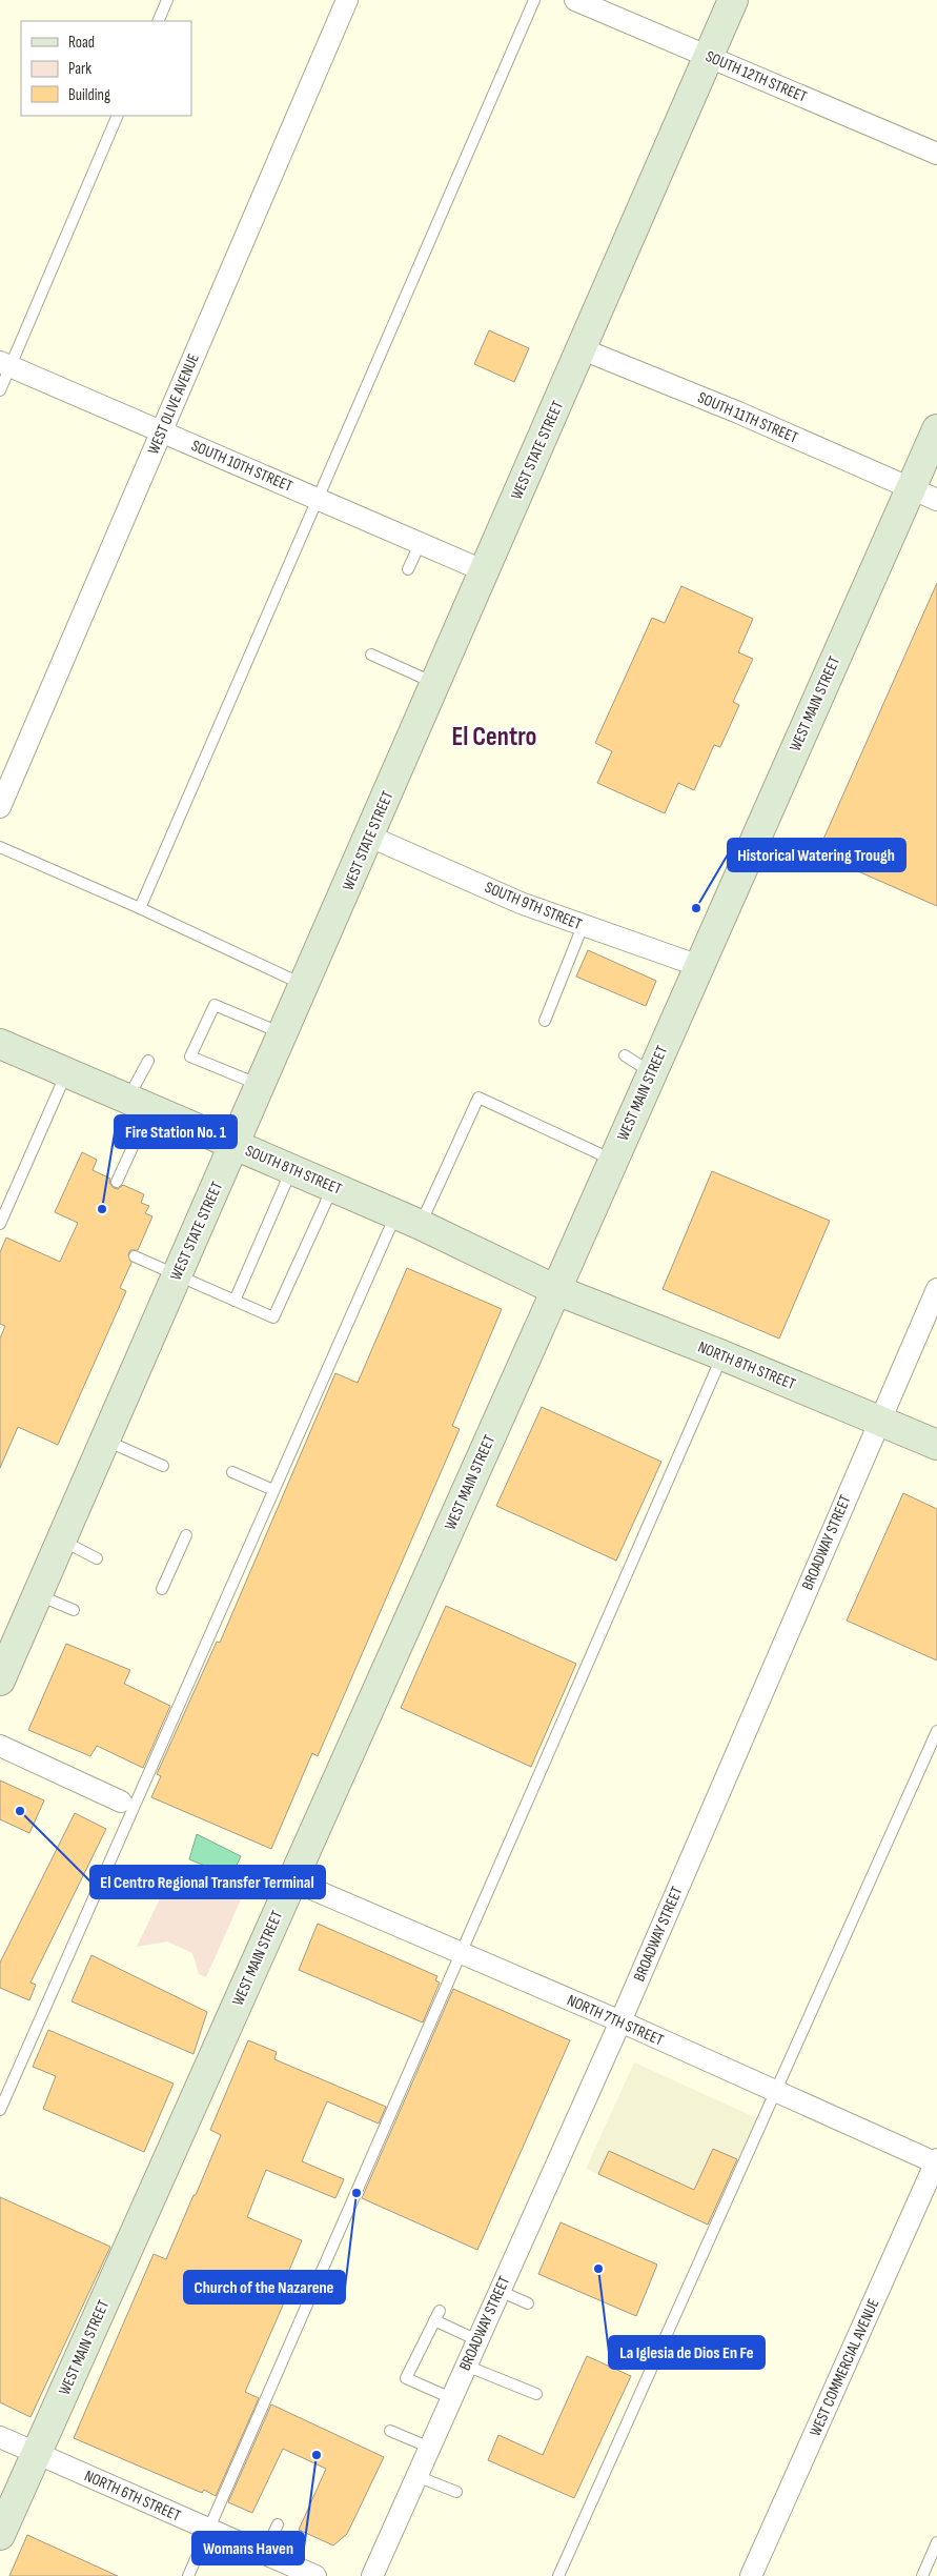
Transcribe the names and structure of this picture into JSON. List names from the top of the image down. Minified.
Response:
{"streets":{"street":["SOUTH 12TH STREET","WEST OLIVE AVENUE","SOUTH 11TH STREET","WEST STATE STREET","SOUTH 10TH STREET","WEST MAIN STREET","SOUTH 9TH STREET","SOUTH 8TH STREET","NORTH 8TH STREET","BROADWAY STREET","NORTH 7TH STREET","WEST COMMERCIAL AVENUE","NORTH 6TH STREET"]},"crossings":[["SOUTH 12TH STREET","WEST STATE STREET"],["WEST OLIVE AVENUE","SOUTH 10TH STREET"],["SOUTH 11TH STREET","WEST STATE STREET"],["SOUTH 11TH STREET","WEST MAIN STREET"],["WEST STATE STREET","SOUTH 10TH STREET"],["WEST STATE STREET","SOUTH 9TH STREET"],["WEST STATE STREET","SOUTH 8TH STREET"],["WEST MAIN STREET","SOUTH 9TH STREET"],["WEST MAIN STREET","SOUTH 8TH STREET"],["WEST MAIN STREET","NORTH 8TH STREET"],["WEST MAIN STREET","NORTH 7TH STREET"],["WEST MAIN STREET","NORTH 6TH STREET"],["SOUTH 8TH STREET","NORTH 8TH STREET"],["NORTH 8TH STREET","BROADWAY STREET"],["BROADWAY STREET","NORTH 7TH STREET"],["NORTH 7TH STREET","WEST COMMERCIAL AVENUE"]],"districts":["El Centro"],"places":["Historical Watering Trough","Fire Station No. 1","El Centro Regional Transfer Terminal","Church of the Nazarene","La Iglesia de Dios En Fe","Womans Haven"],"legend":["Road","Park","Building"]}
